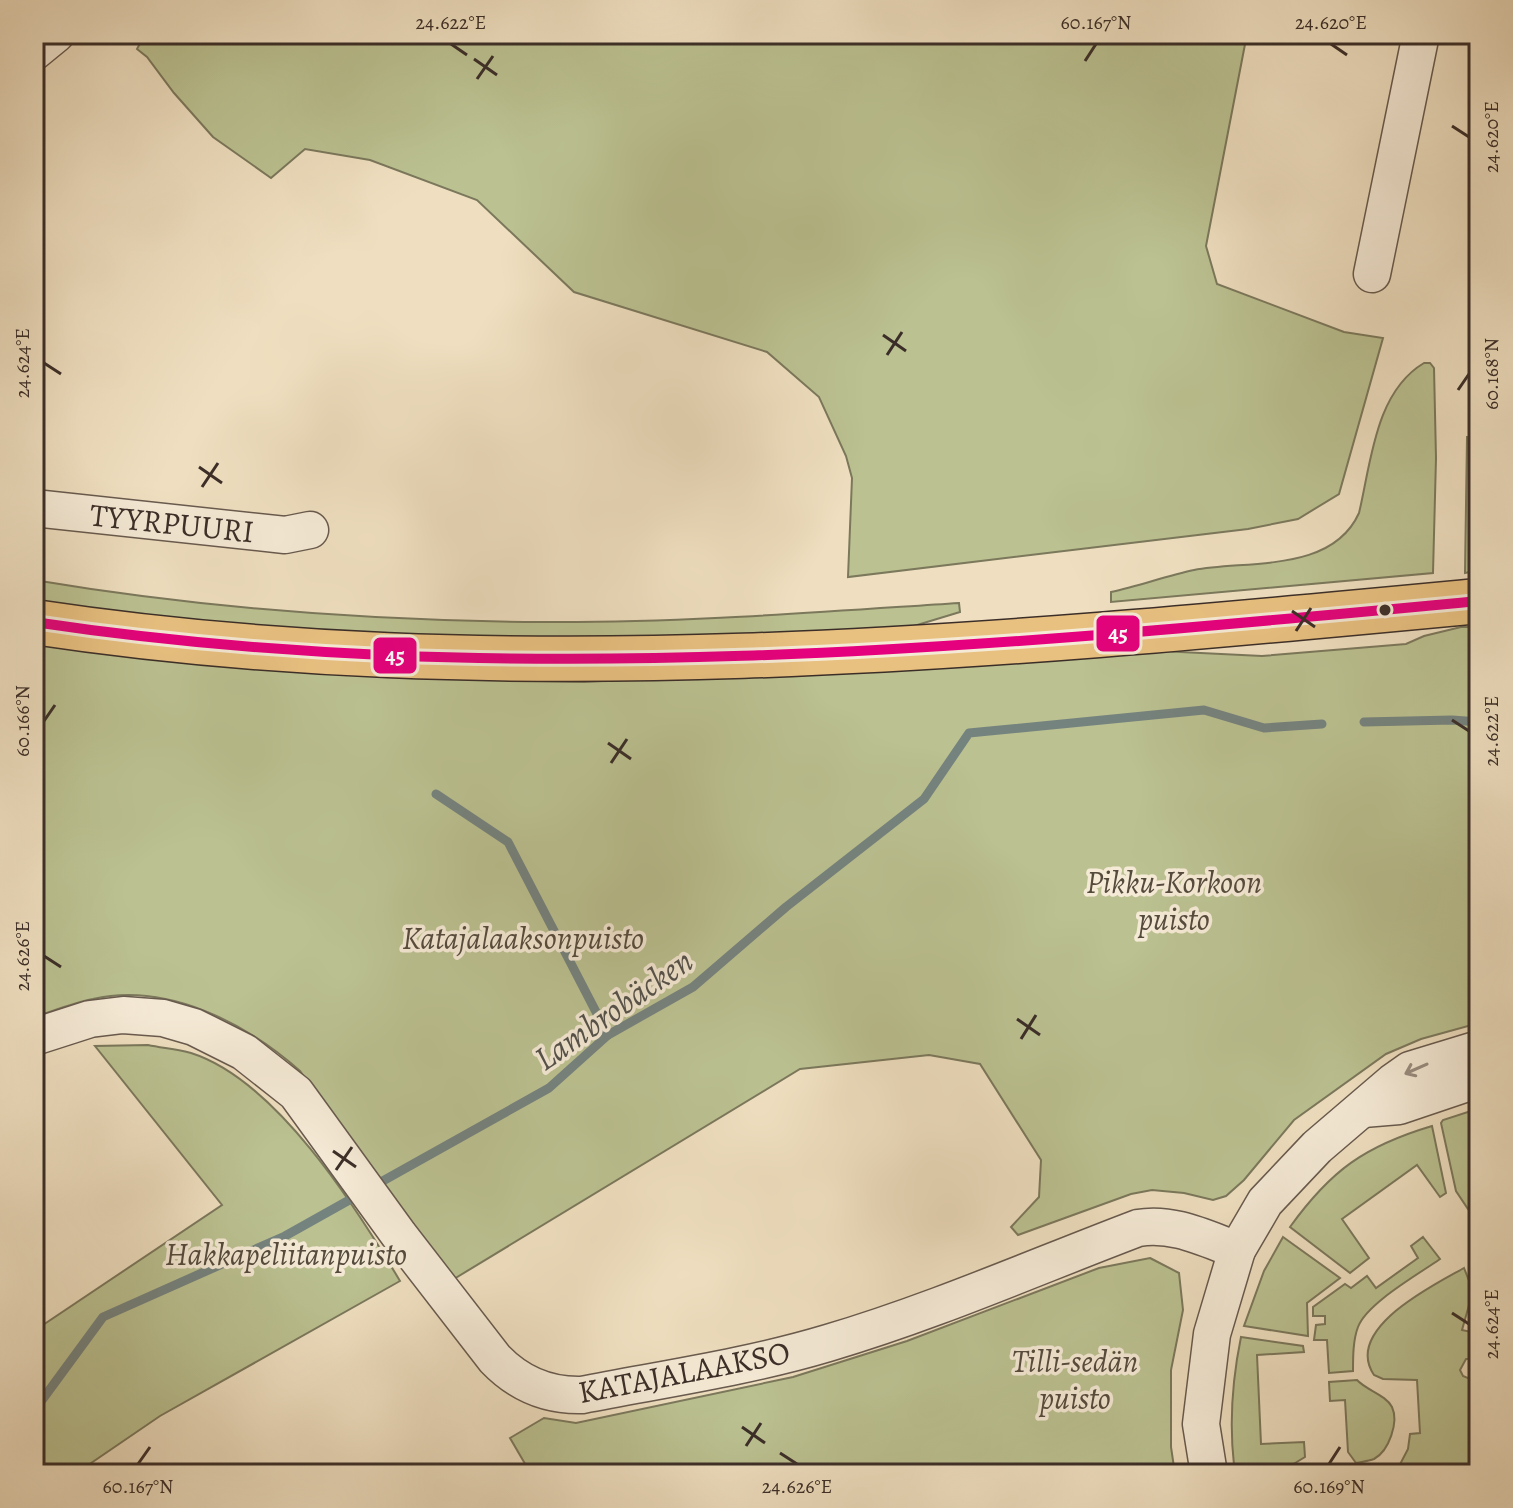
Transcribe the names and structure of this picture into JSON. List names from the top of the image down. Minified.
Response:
{"streets":{"street":["TYYRPUURI","KATAJALAAKSO"]},"water":["Lambrobäcken"],"parks":["Pikku-Korkoon puisto","Katajalaaksonpuisto","Hakkapeliitanpuisto","Tilli-sedän puisto"],"lines":["transit line 45"],"coordinates":["24.622°E","60.167°N","24.620°E","24.624°E","60.168°N","60.166°N","24.626°E","60.169°N"]}
